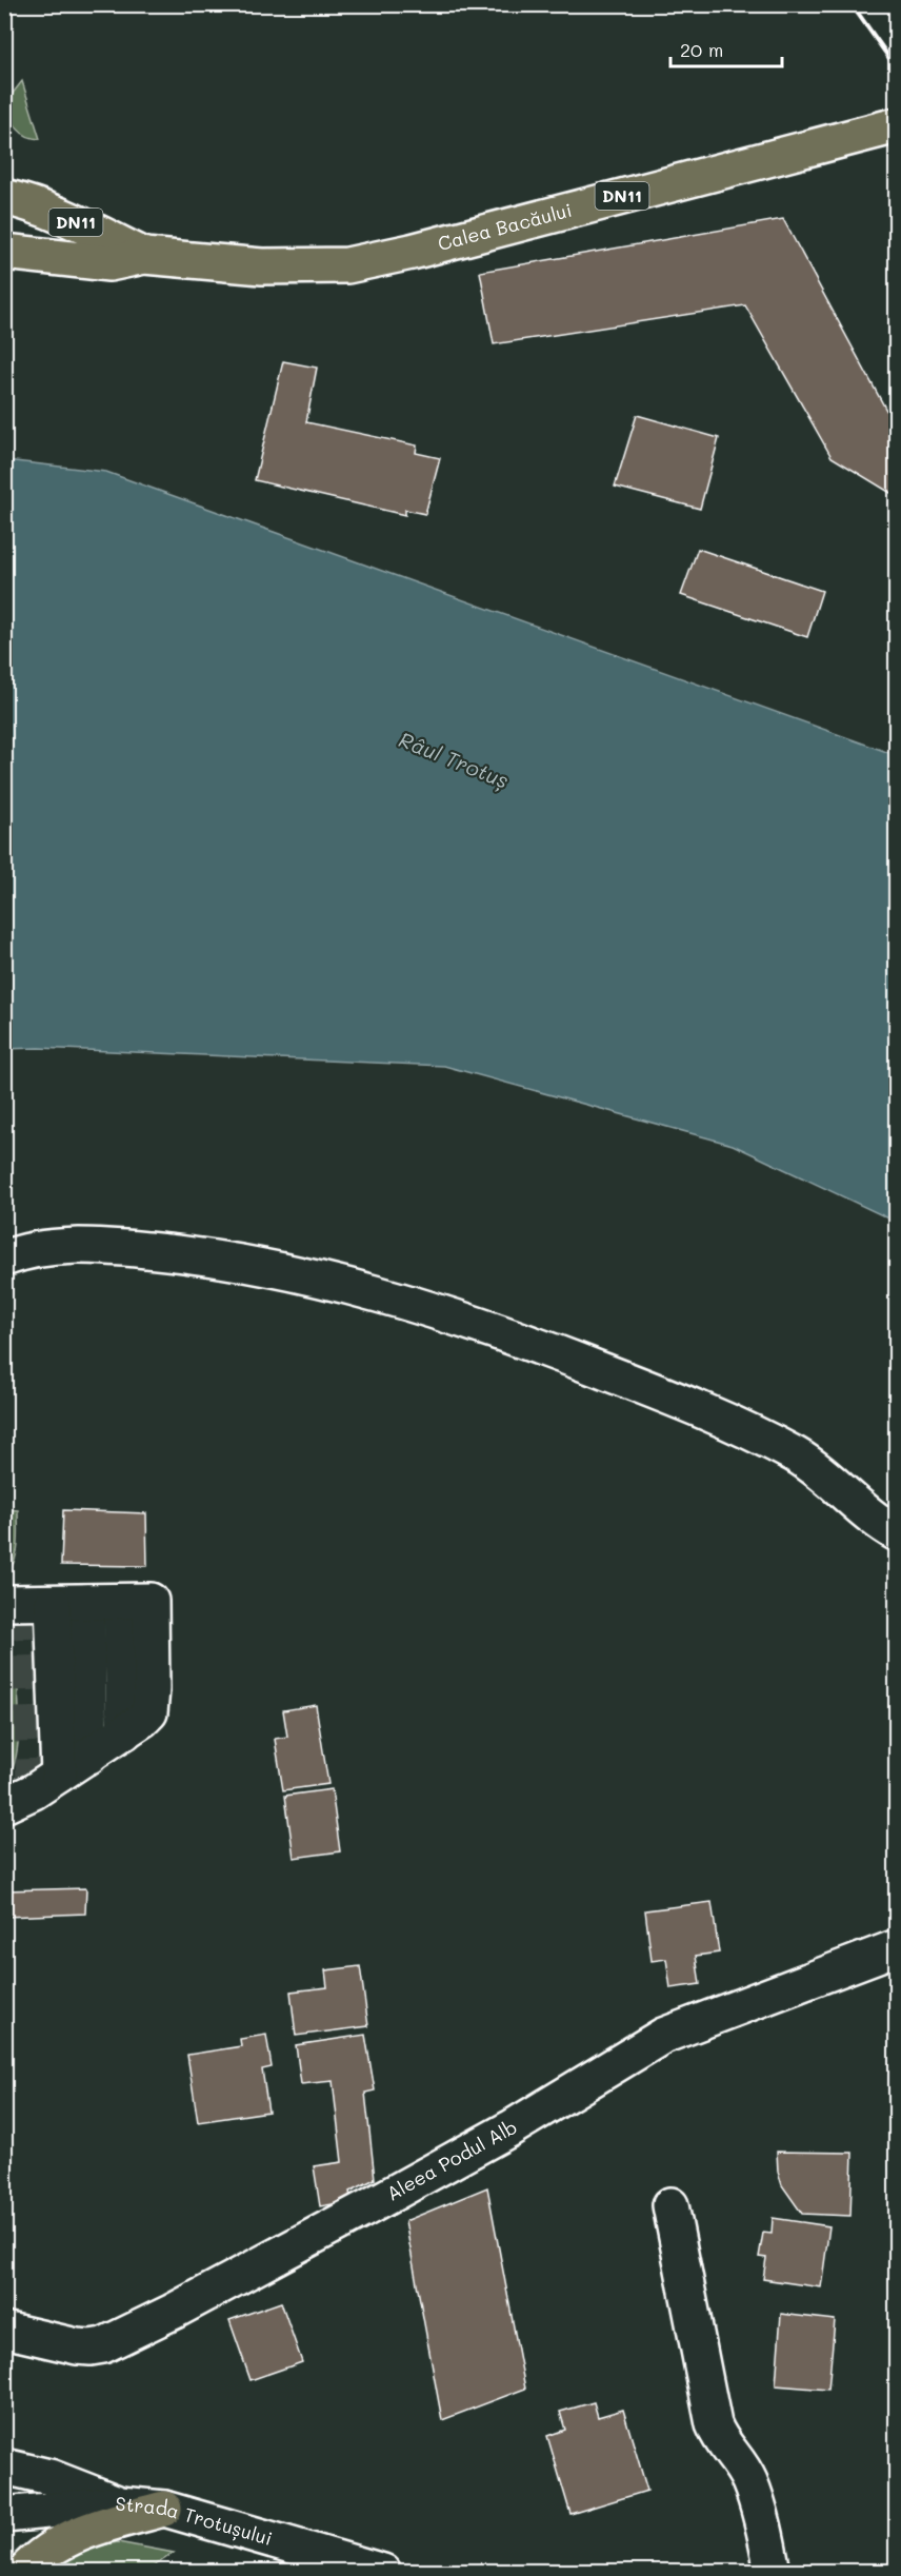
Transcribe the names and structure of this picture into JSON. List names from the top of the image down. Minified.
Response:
{"streets":{"main road":["DN11","Calea Bacăului"],"street":["Aleea Podul Alb","Strada Trotușului"]},"water":["Râul Trotuș"],"scale_bar":"20 m"}
